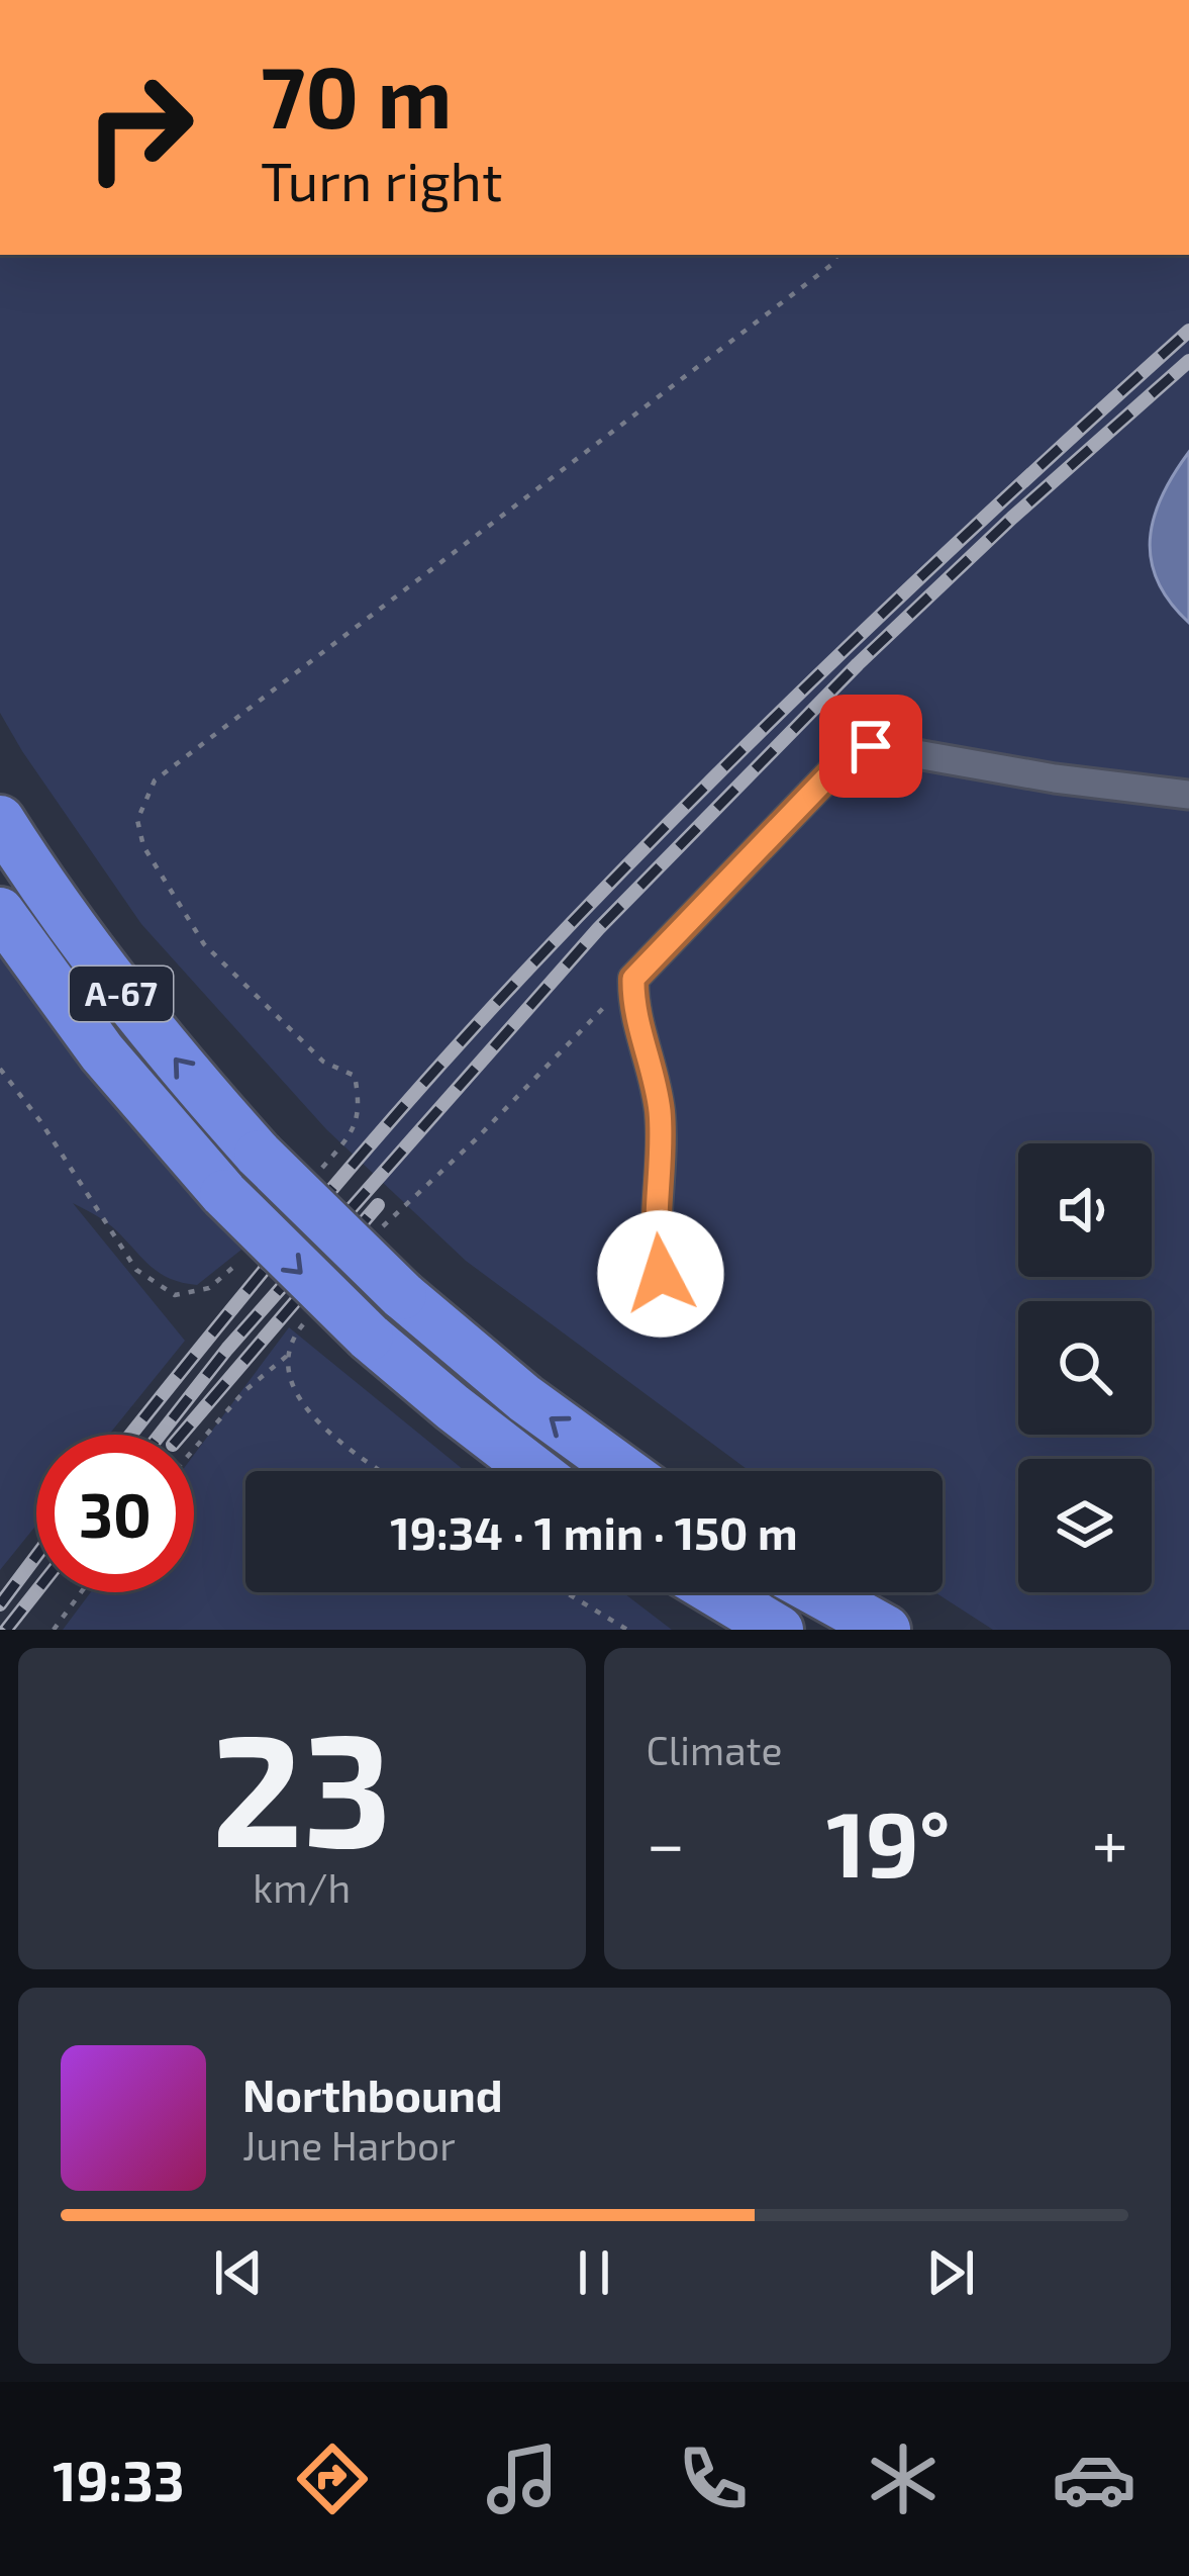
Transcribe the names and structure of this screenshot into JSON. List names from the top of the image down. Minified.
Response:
{"streets":{"highway":["A-67"]},"page":{"turn":["70 m","Turn right"],"limit":"30","trip":"19:34 · 1 min · 150 m","tile":[["23","km/h"],"Climate"],"heat":["−","19°","+"],"song":["Northbound","June Harbor"],"tabs":"19:33"}}
